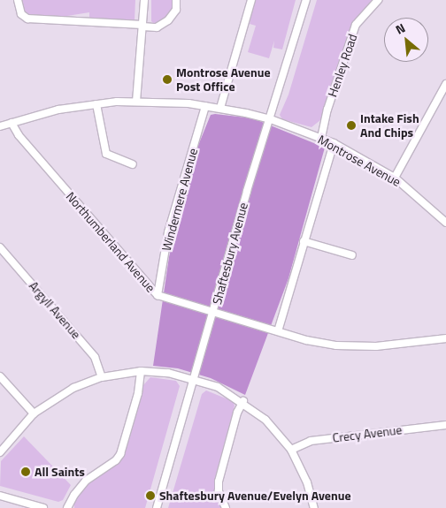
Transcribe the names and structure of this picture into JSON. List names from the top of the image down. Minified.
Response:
{"streets":{"street":["Henley Road","Montrose Avenue","Windermere Avenue","Northumberland Avenue","Shaftesbury Avenue","Argyll Avenue","Crecy Avenue"]},"crossings":[["Henley Road","Montrose Avenue"],["Montrose Avenue","Windermere Avenue"],["Montrose Avenue","Northumberland Avenue"],["Montrose Avenue","Shaftesbury Avenue"],["Windermere Avenue","Northumberland Avenue"],["Northumberland Avenue","Shaftesbury Avenue"]],"places":["Montrose Avenue Post Office","Intake Fish And Chips","All Saints","Shaftesbury Avenue/Evelyn Avenue"],"north":"top left"}
